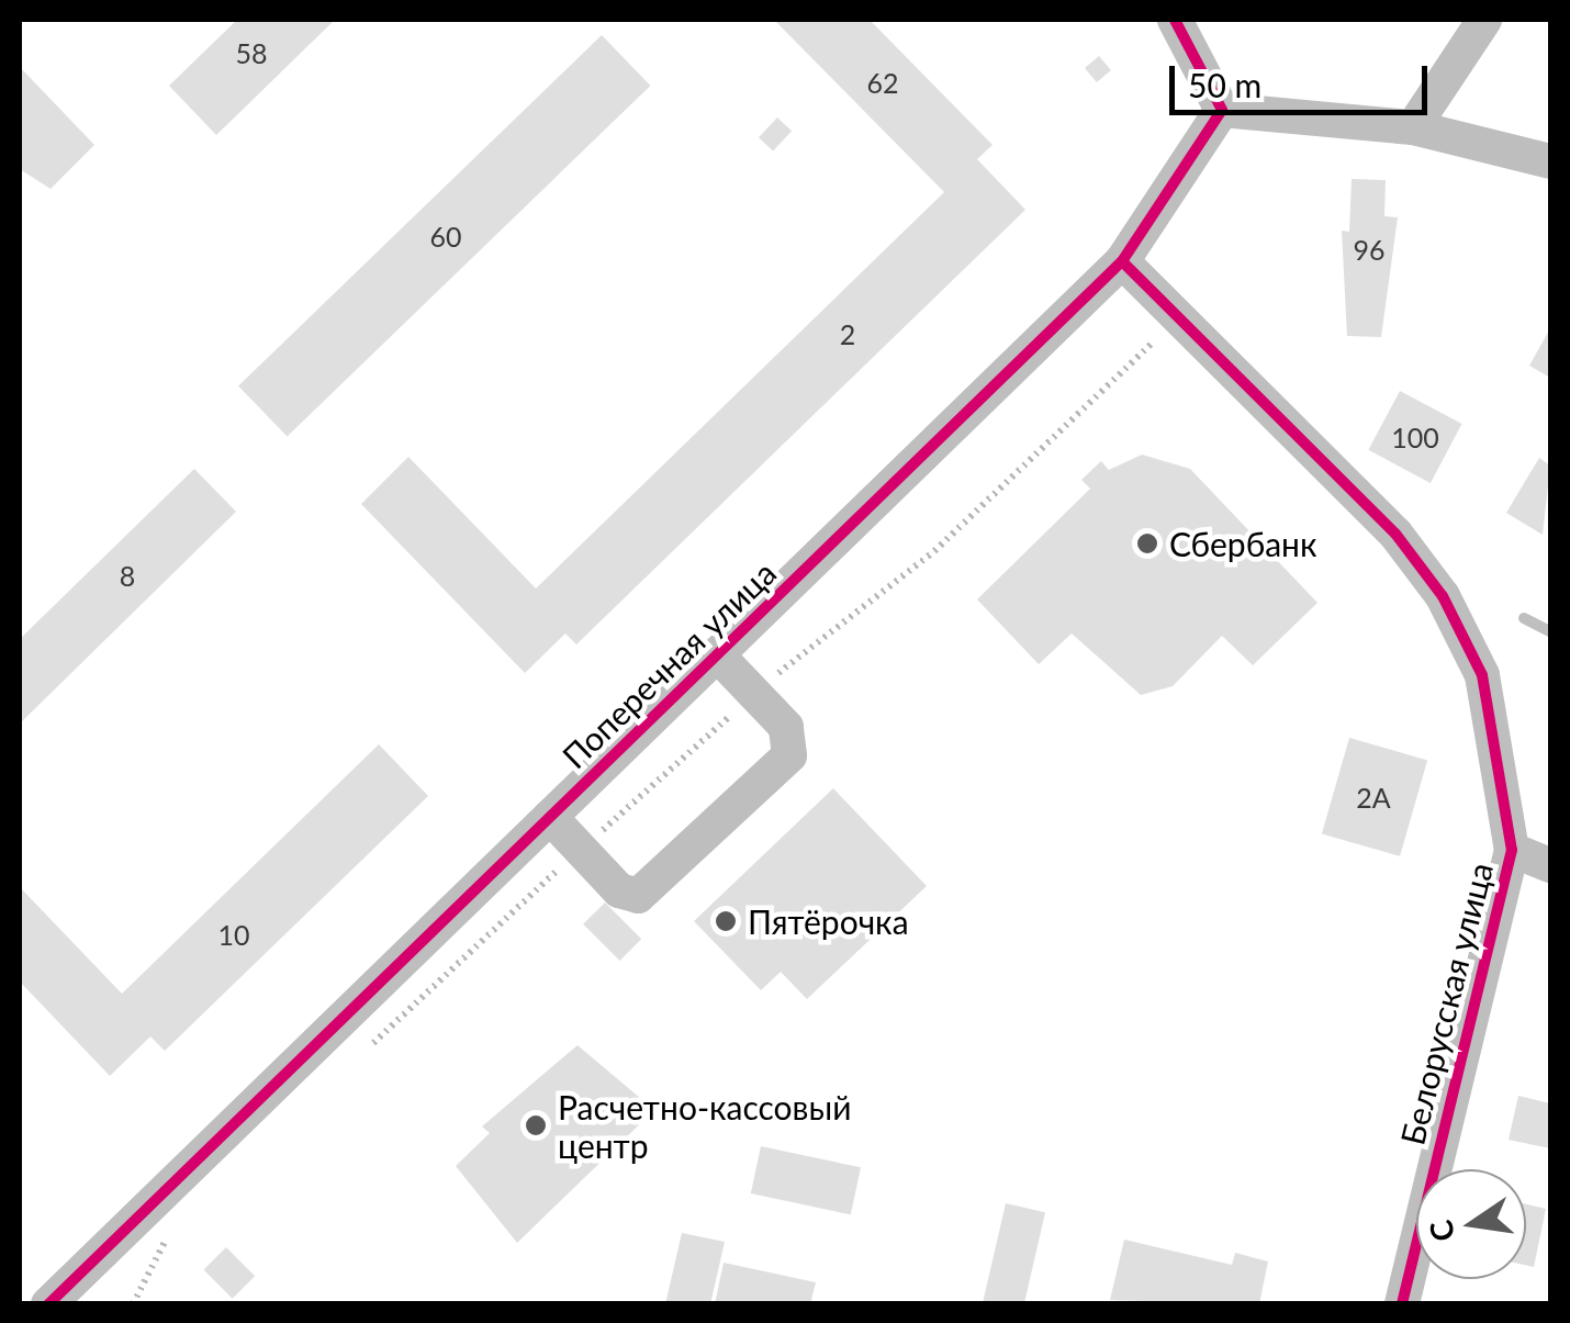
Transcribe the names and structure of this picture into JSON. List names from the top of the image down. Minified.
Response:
{"streets":{"street":["Поперечная улица","Белорусская улица"]},"crossings":[["Поперечная улица","Белорусская улица"]],"places":["Сбербанк","Пятёрочка","Расчетно-кассовый центр"],"house_numbers":["58","62","60","96","2","100","8","2А","10"],"scale_bar":"50 m","north":"left"}
